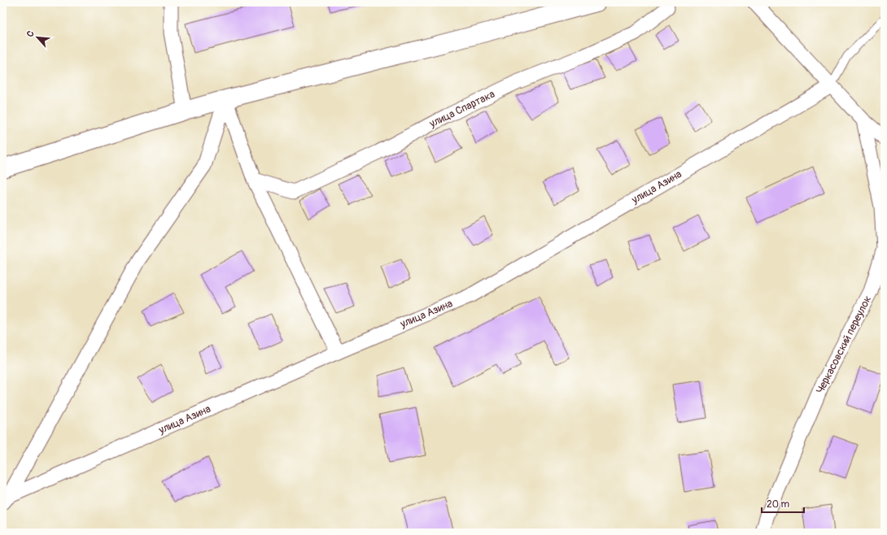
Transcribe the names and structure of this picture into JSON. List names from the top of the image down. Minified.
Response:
{"streets":{"street":["улица Спартака","улица Азина","Черкасовский переулок"]},"scale_bar":"20 m","north":"top left"}
